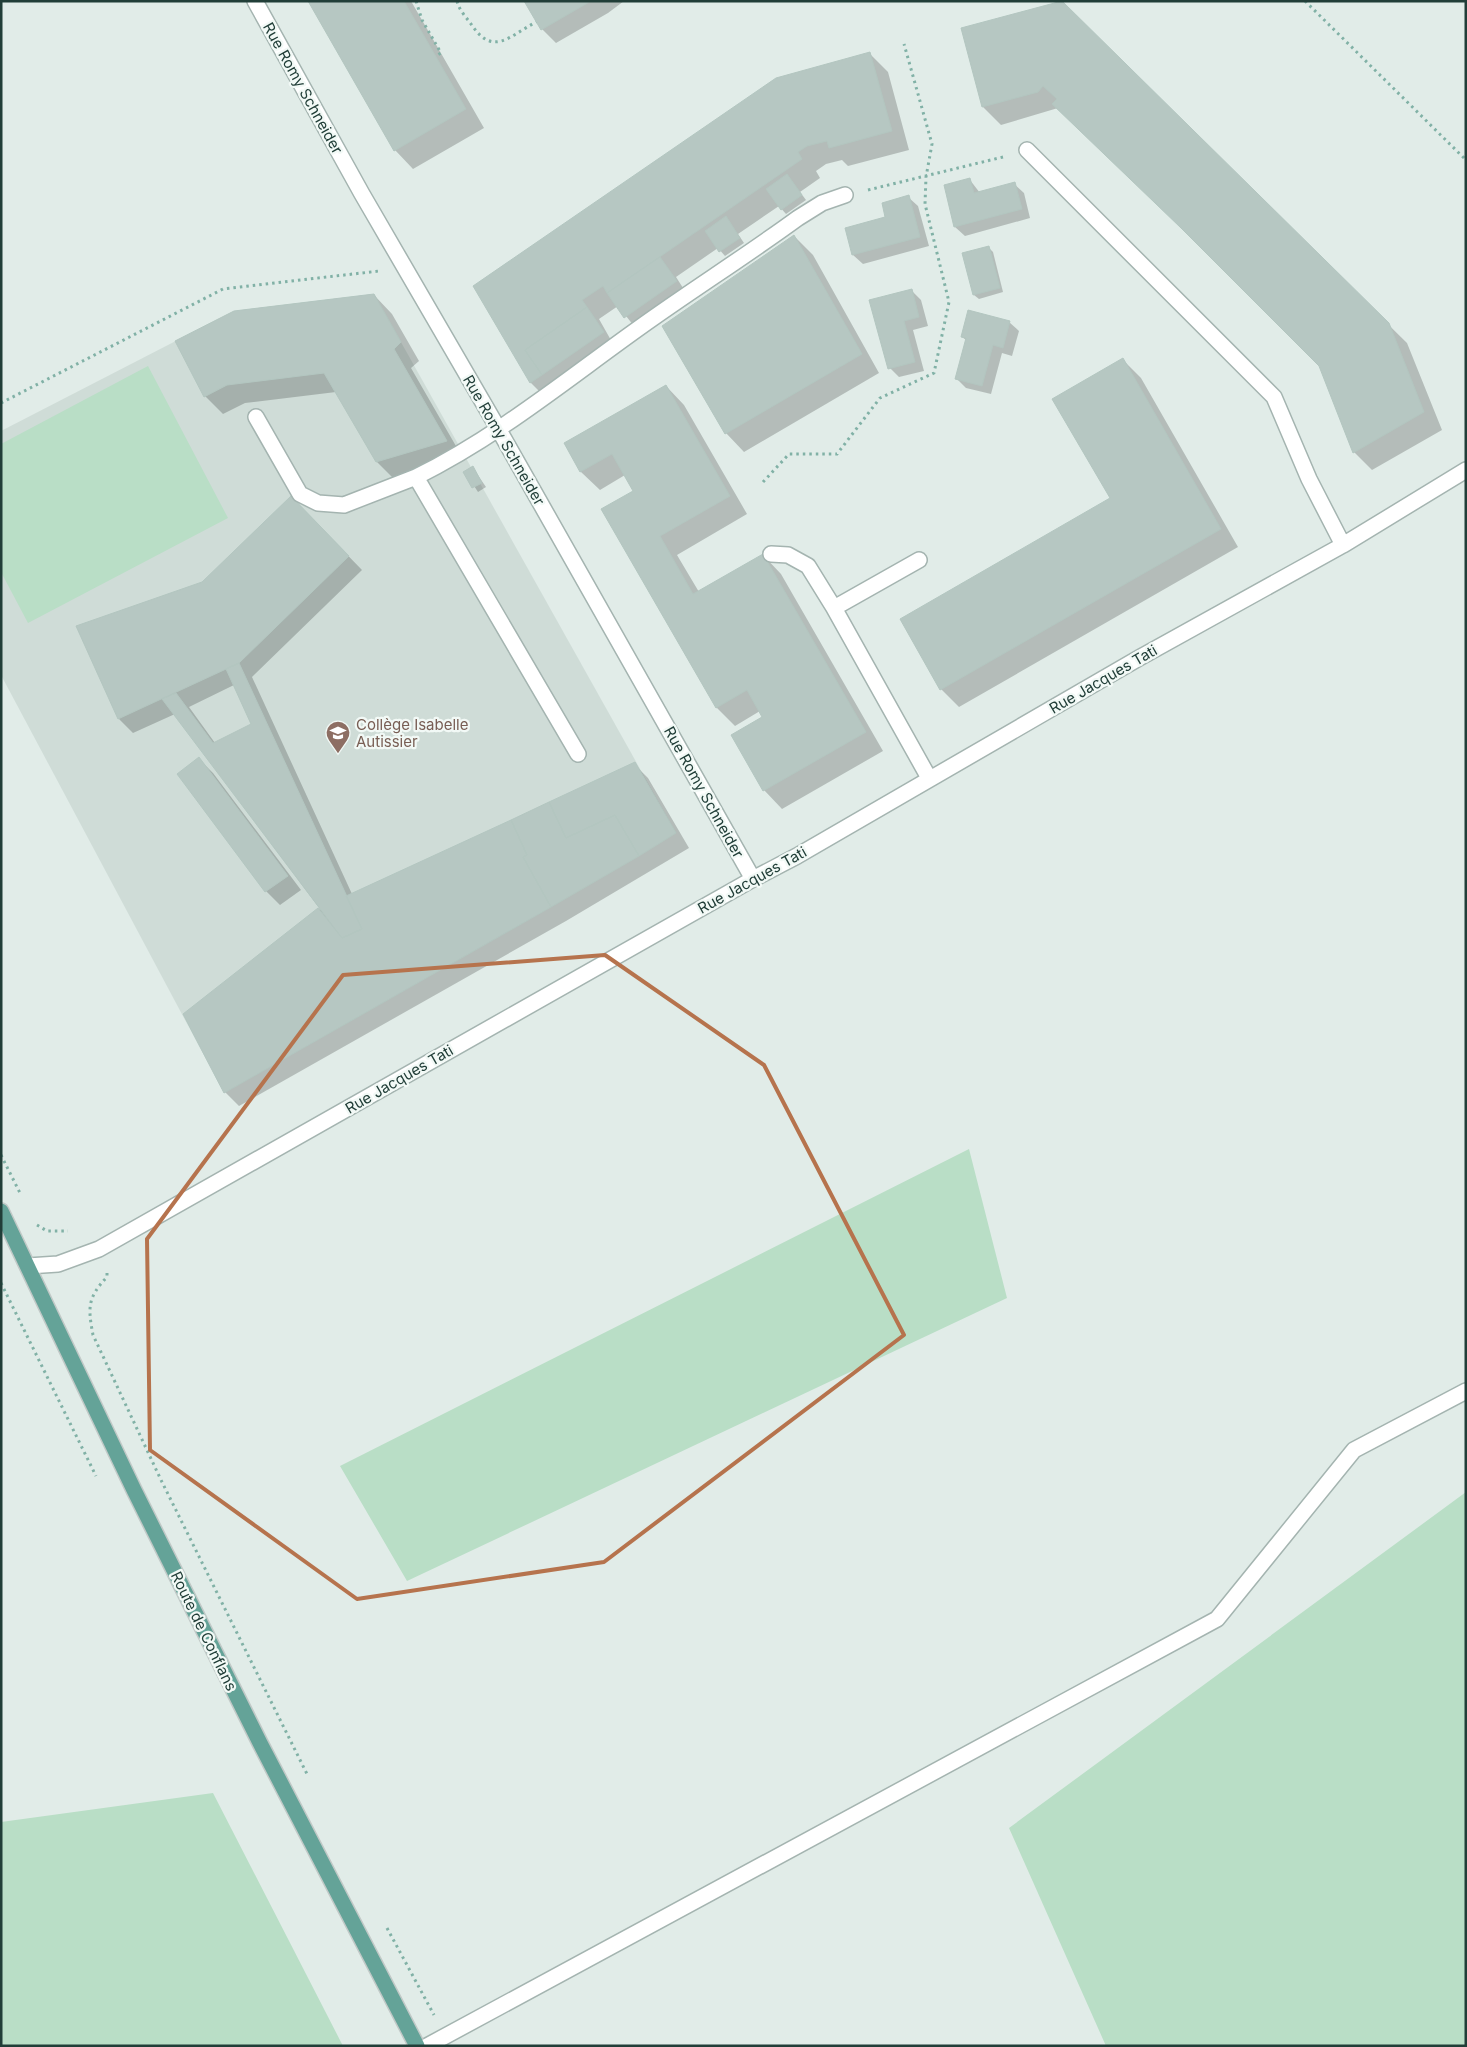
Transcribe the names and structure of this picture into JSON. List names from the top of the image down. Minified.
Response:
{"streets":{"main road":["Route de Conflans"],"street":["Rue Romy Schneider","Rue Jacques Tati"]},"crossings":[["Rue Romy Schneider","Rue Jacques Tati"],["Rue Jacques Tati","Route de Conflans"]],"places":{"school or university":["Collège Isabelle Autissier"]}}
